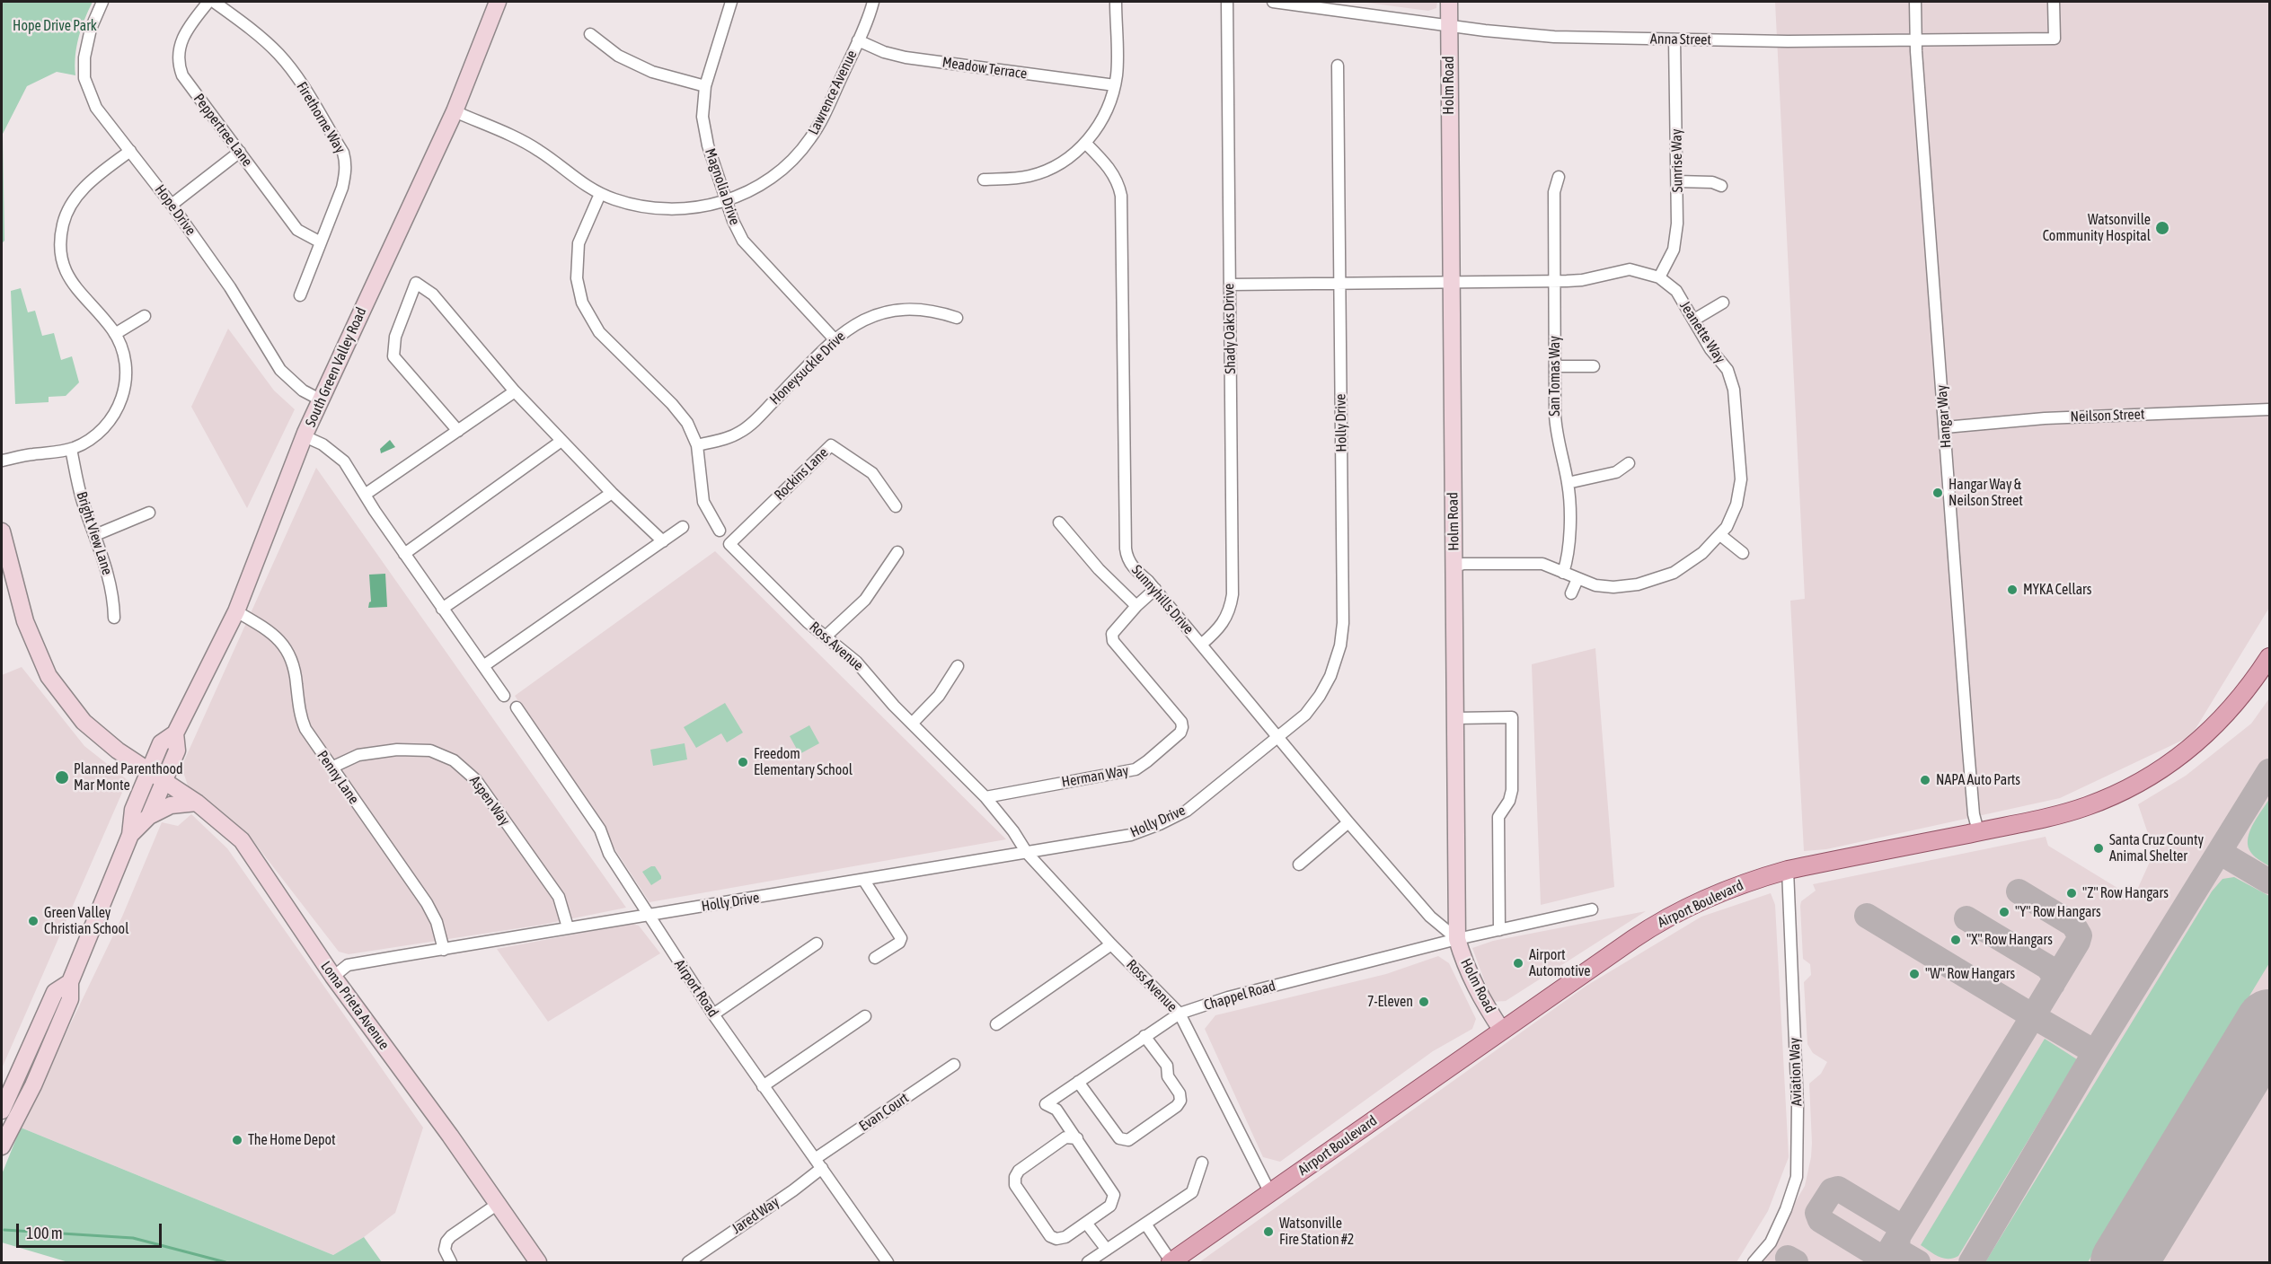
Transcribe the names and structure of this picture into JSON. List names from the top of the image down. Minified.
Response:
{"streets":{"main road":["Airport Boulevard"],"street":["Anna Street","Meadow Terrace","Holm Road","Lawrence Avenue","Firethorne Way","Peppertree Lane","Sunrise Way","Magnolia Drive","Hope Drive","Shady Oaks Drive","Jeanette Way","South Green Valley Road","Honeysuckle Drive","San Tomas Way","Neilson Street","Hangar Way","Holly Drive","Rockins Lane","Bright View Lane","Sunnyhills Drive","Ross Avenue","Herman Way","Penny Lane","Aspen Way","Airport Road","Chappel Road","Loma Prieta Avenue","Aviation Way","Evan Court","Jared Way"]},"crossings":[["Anna Street","Holm Road"],["Anna Street","Sunrise Way"],["Anna Street","Hangar Way"],["Meadow Terrace","Lawrence Avenue"],["Holm Road","Jeanette Way"],["Holm Road","Sunnyhills Drive"],["Holm Road","Airport Boulevard"],["Holm Road","Chappel Road"],["Lawrence Avenue","Magnolia Drive"],["Lawrence Avenue","South Green Valley Road"],["Firethorne Way","Peppertree Lane"],["Sunrise Way","Jeanette Way"],["Magnolia Drive","Honeysuckle Drive"],["Hope Drive","South Green Valley Road"],["Shady Oaks Drive","Jeanette Way"],["Shady Oaks Drive","Sunnyhills Drive"],["Jeanette Way","San Tomas Way"],["Jeanette Way","Holly Drive"],["South Green Valley Road","Penny Lane"],["South Green Valley Road","Loma Prieta Avenue"],["Neilson Street","Hangar Way"],["Hangar Way","Airport Boulevard"],["Holly Drive","Sunnyhills Drive"],["Holly Drive","Ross Avenue"],["Holly Drive","Penny Lane"],["Holly Drive","Aspen Way"],["Holly Drive","Airport Road"],["Holly Drive","Loma Prieta Avenue"],["Rockins Lane","Ross Avenue"],["Sunnyhills Drive","Herman Way"],["Sunnyhills Drive","Chappel Road"],["Ross Avenue","Herman Way"],["Ross Avenue","Airport Boulevard"],["Ross Avenue","Chappel Road"],["Penny Lane","Aspen Way"],["Airport Boulevard","Aviation Way"],["Airport Road","Evan Court"],["Airport Road","Jared Way"],["Evan Court","Jared Way"]],"parks":["Hope Drive Park"],"places":["Watsonville Community Hospital","Hangar Way & Neilson Street","MYKA Cellars","Freedom Elementary School","Planned Parenthood Mar Monte","NAPA Auto Parts","Santa Cruz County Animal Shelter","\"Z\" Row Hangars","\"Y\" Row Hangars","Green Valley Christian School","\"X\" Row Hangars","Airport Automotive","\"W\" Row Hangars","7-Eleven","The Home Depot","Watsonville Fire Station #2"],"scale_bar":"100 m"}
